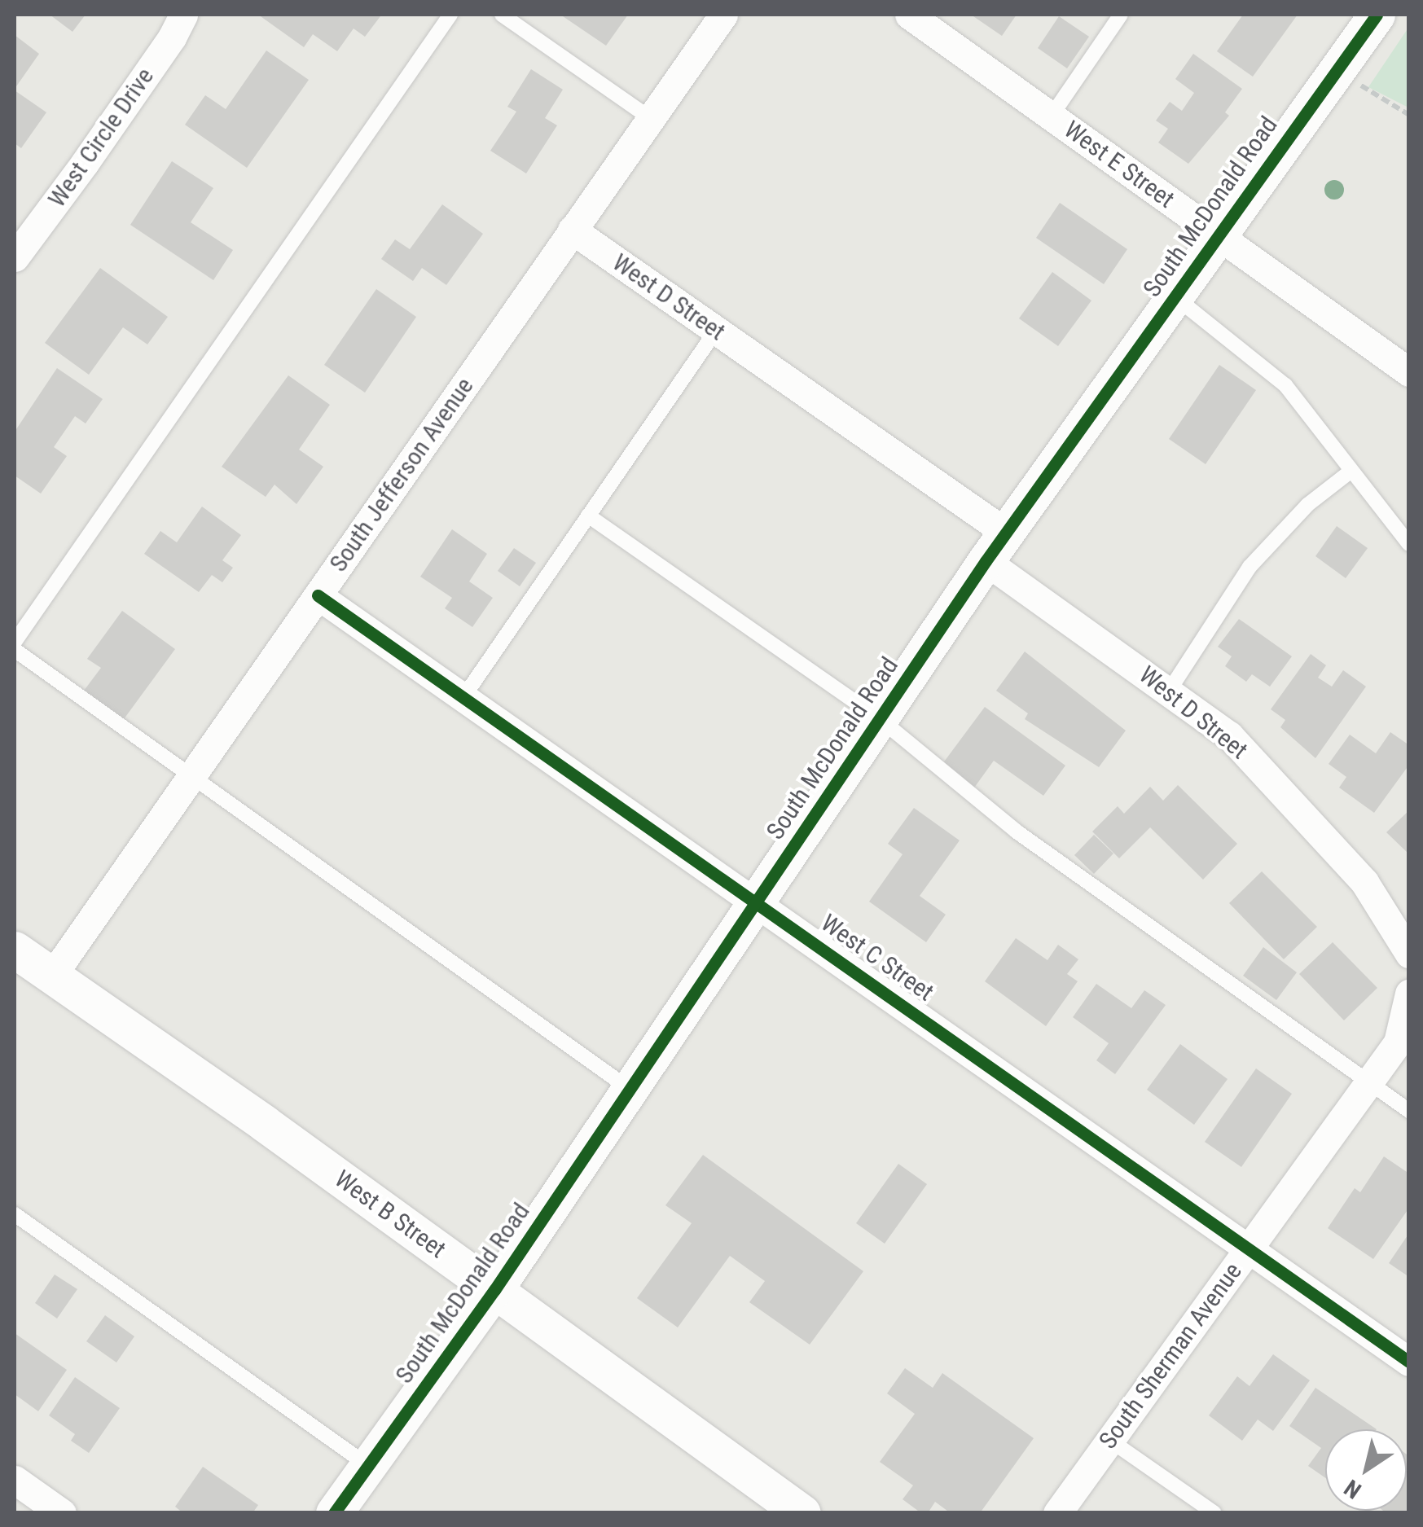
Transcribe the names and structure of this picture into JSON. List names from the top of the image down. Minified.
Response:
{"streets":{"street":["West Circle Drive","West E Street","South McDonald Road","West D Street","South Jefferson Avenue","West C Street","West B Street","South Sherman Avenue"]},"crossings":[["West E Street","South McDonald Road"],["South McDonald Road","West D Street"],["South McDonald Road","West C Street"],["South McDonald Road","West B Street"],["West D Street","South Jefferson Avenue"],["South Jefferson Avenue","West C Street"],["South Jefferson Avenue","West B Street"],["West C Street","South Sherman Avenue"]],"north":"bottom left"}
